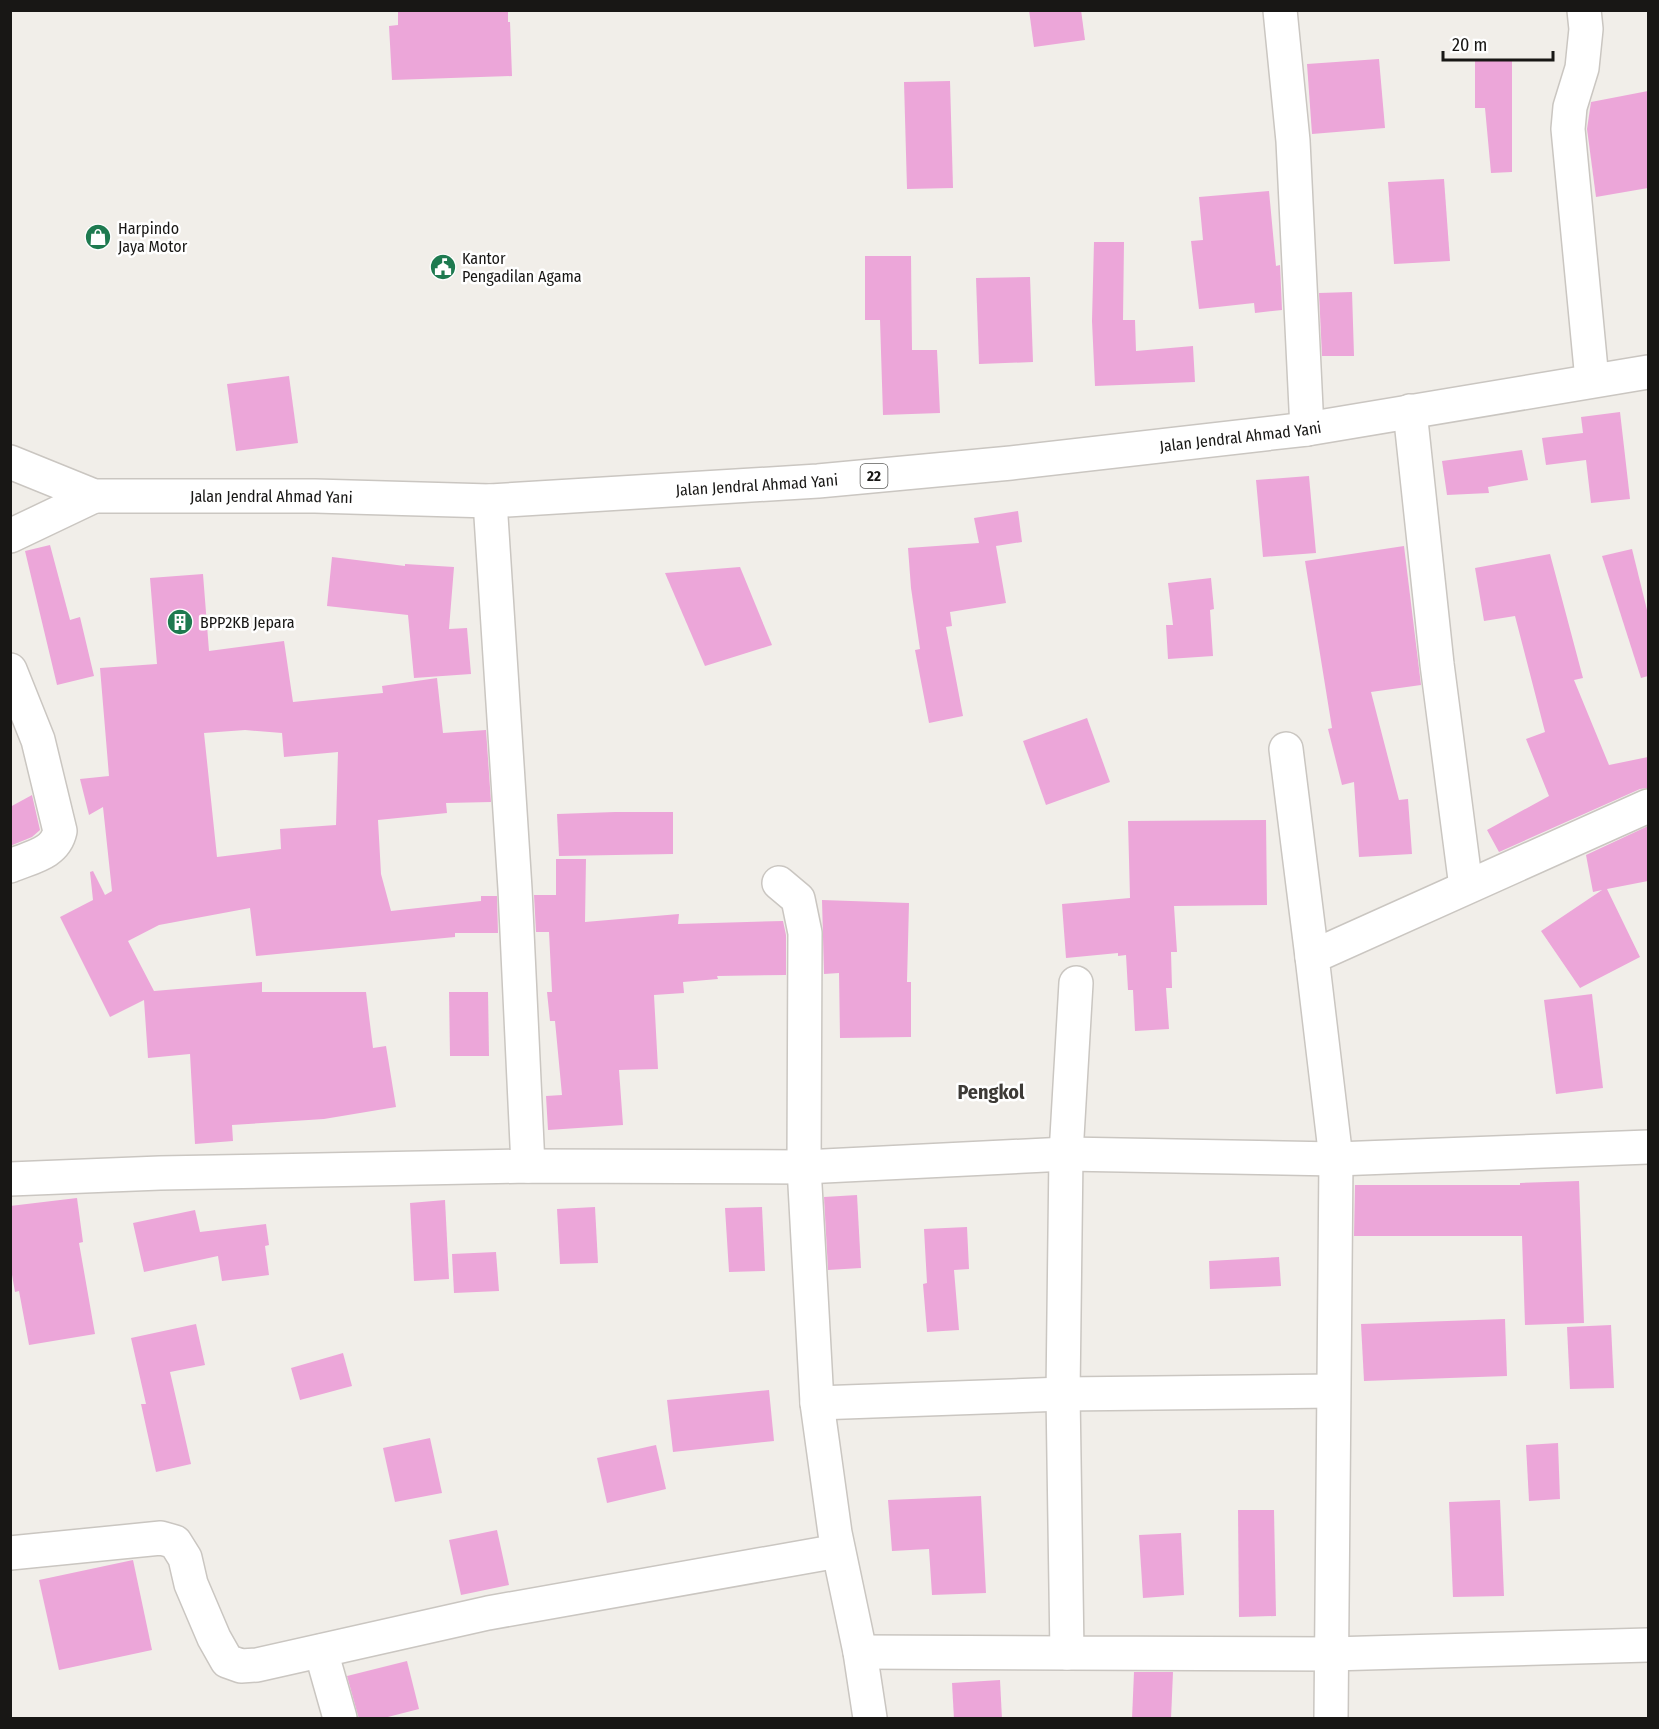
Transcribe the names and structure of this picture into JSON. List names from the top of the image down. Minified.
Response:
{"streets":{"main road":["Jalan Jendral Ahmad Yani","22"]},"districts":["Pengkol"],"places":{"shop":["Harpindo Jaya Motor"],"public building":["Kantor Pengadilan Agama"],"building":["BPP2KB Jepara"]},"scale_bar":"20 m"}
